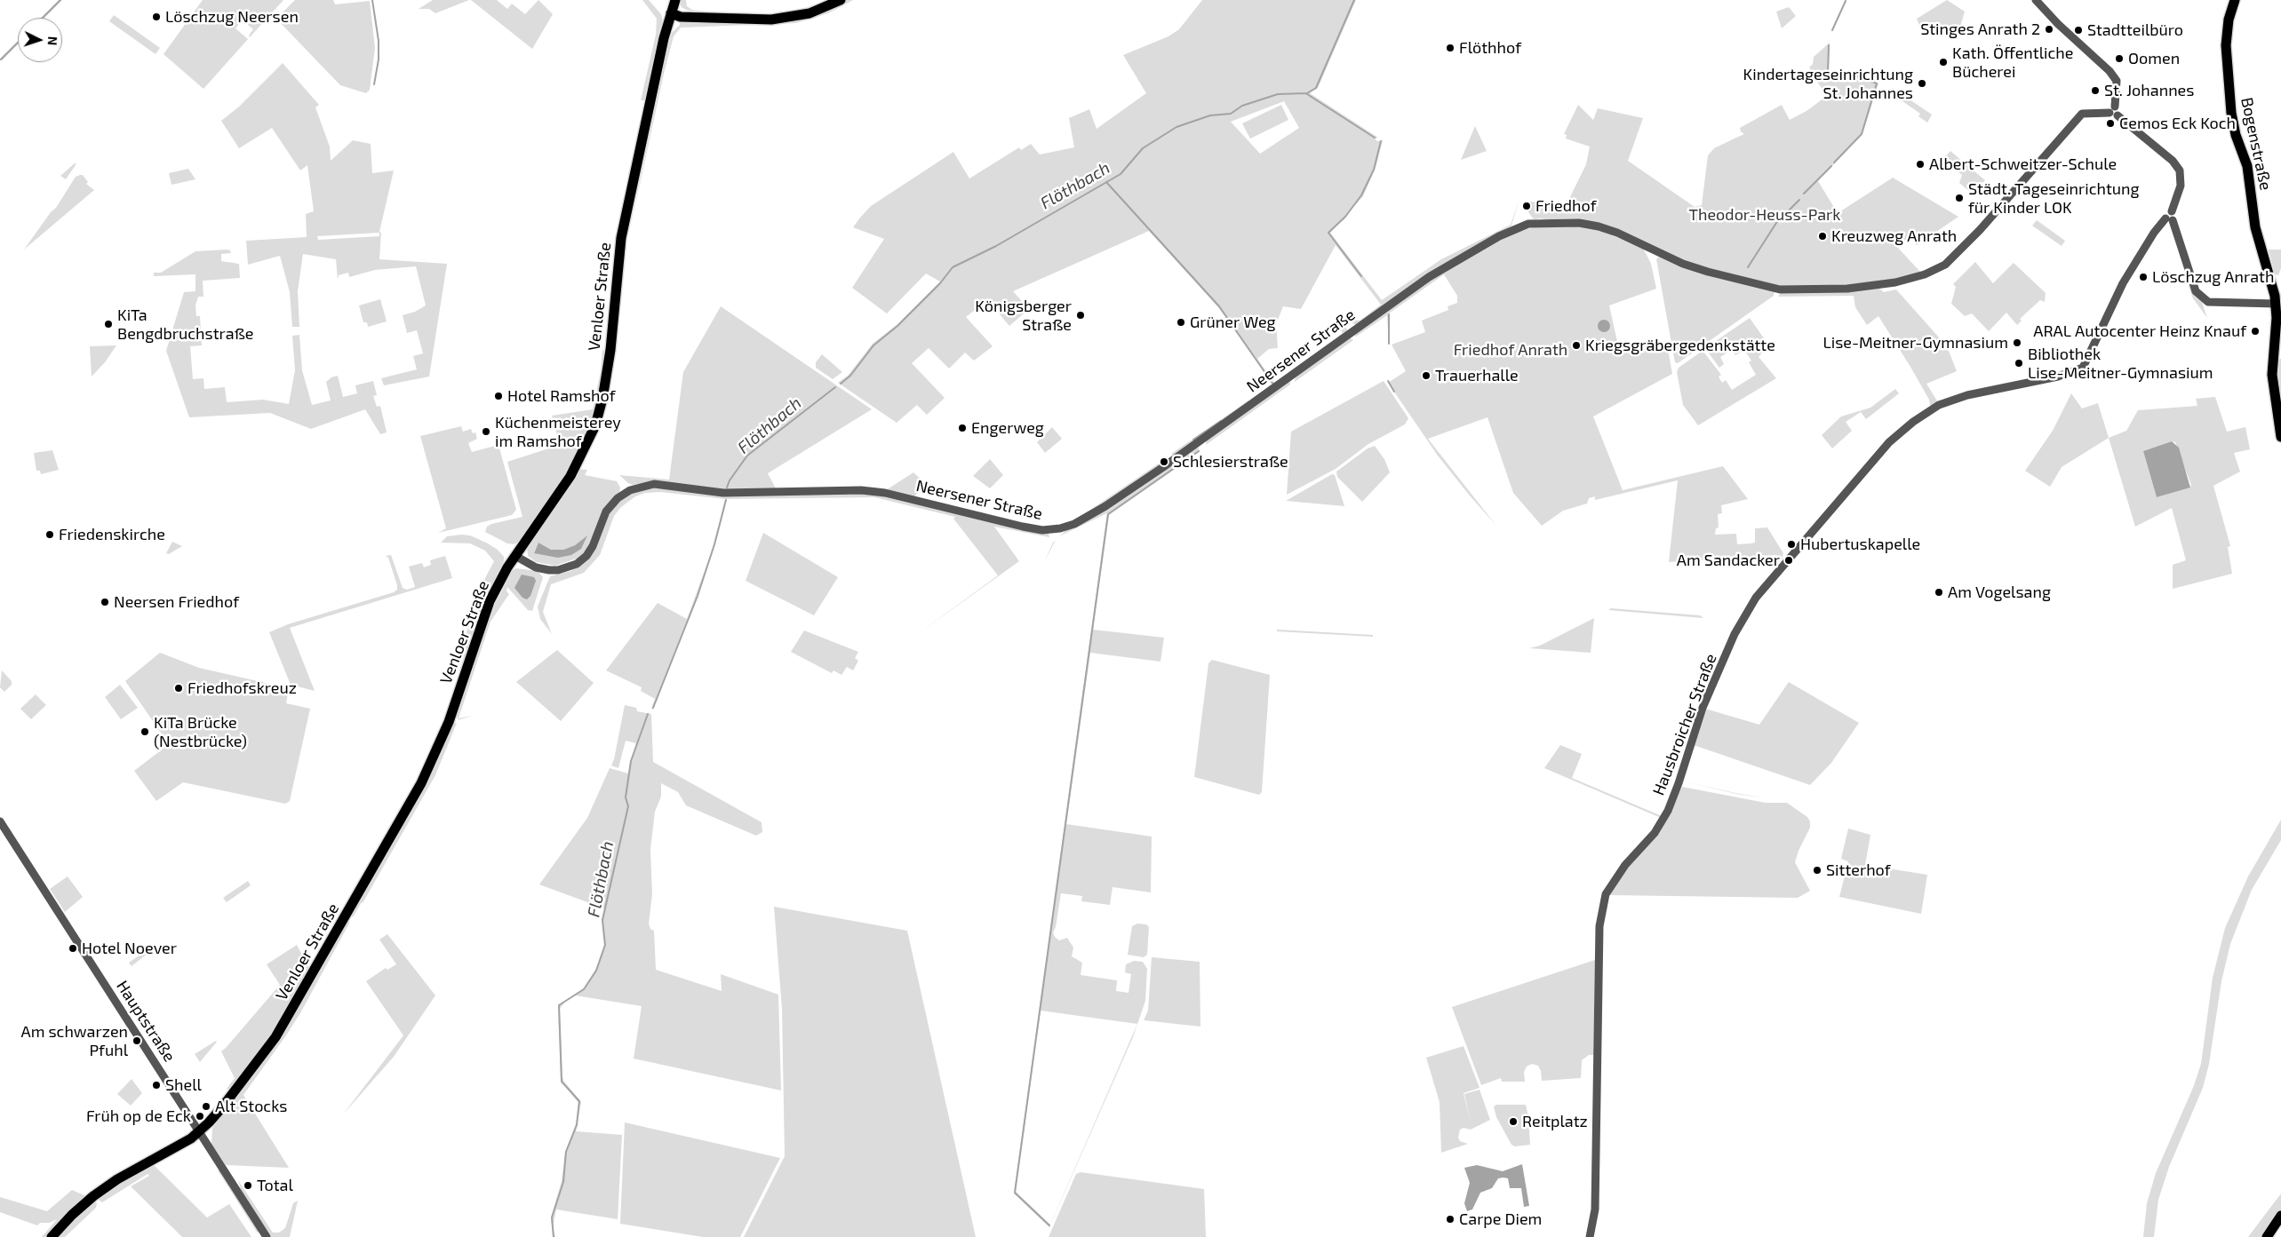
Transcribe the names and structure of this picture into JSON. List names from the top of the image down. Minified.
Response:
{"streets":{"main road":["Bogenstraße","Venloer Straße"],"street":["Neersener Straße","Hausbroicher Straße","Hauptstraße"]},"crossings":[["Venloer Straße","Neersener Straße"],["Venloer Straße","Hauptstraße"]],"water":["Flöthbach"],"parks":["Theodor-Heuss-Park","Friedhof Anrath"],"places":["Löschzug Neersen","Stinges Anrath 2","Stadtteilbüro","Flöthhof","Oomen","Kath. Öffentliche Bücherei","Kindertageseinrichtung St. Johannes","St. Johannes","Cemos Eck Koch","Albert-Schweitzer-Schule","Städt. Tageseinrichtung für Kinder LOK","Friedhof","Kreuzweg Anrath","Löschzug Anrath","Königsberger Straße","Grüner Weg","KiTa Bengdbruchstraße","ARAL Autocenter Heinz Knauf","Lise-Meitner-Gymnasium","Kriegsgräbergedenkstätte","Bibliothek Lise-Meitner-Gymnasium","Trauerhalle","Hotel Ramshof","Engerweg","Küchenmeisterey im Ramshof","Schlesierstraße","Friedenskirche","Hubertuskapelle","Am Sandacker","Am Vogelsang","Neersen Friedhof","Friedhofskreuz","KiTa Brücke (Nestbrücke)","Sitterhof","Hotel Noever","Am schwarzen Pfuhl","Shell","Alt Stocks","Früh op de Eck","Reitplatz","Total","Carpe Diem"],"north":"right"}
